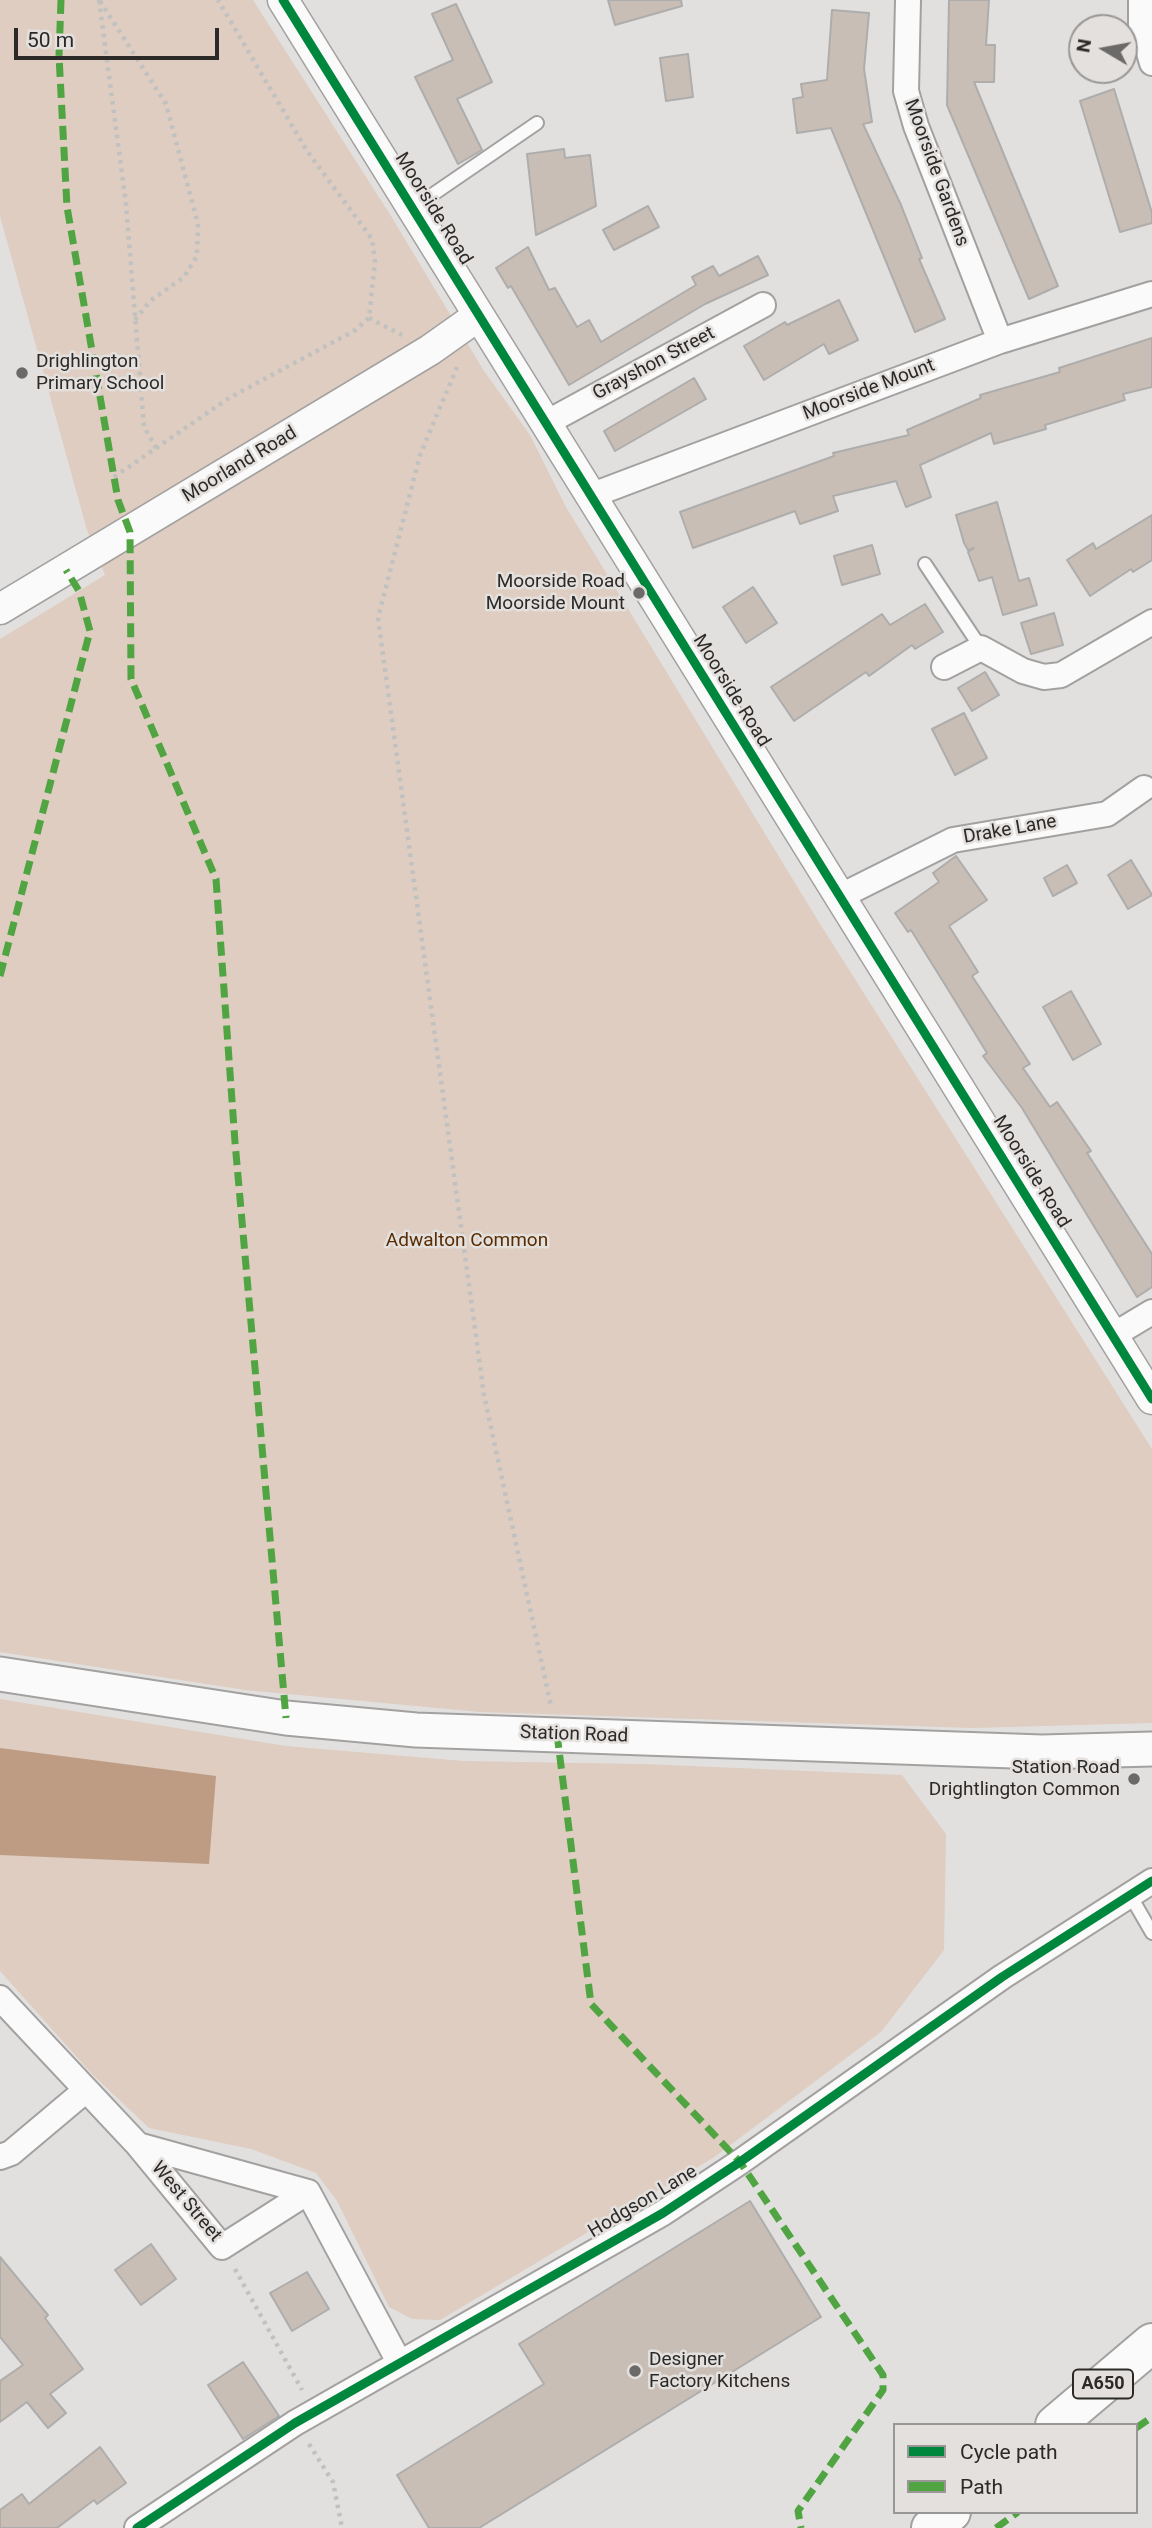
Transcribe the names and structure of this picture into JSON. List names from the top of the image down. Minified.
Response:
{"streets":{"highway":["A650"],"main road":["Station Road"],"street":["Moorside Gardens","Moorside Road","Grayshon Street","Moorside Mount","Moorland Road","Drake Lane","West Street","Hodgson Lane"]},"crossings":[["Moorside Gardens","Moorside Mount"],["Moorside Road","Grayshon Street"],["Moorside Road","Moorside Mount"],["Moorside Road","Moorland Road"],["Moorside Road","Drake Lane"]],"parks":["Adwalton Common"],"places":["Drighlington Primary School","Moorside Road Moorside Mount","Station Road Drightlington Common","Designer Factory Kitchens"],"legend":["Cycle path","Path"],"scale_bar":"50 m","north":"left"}
